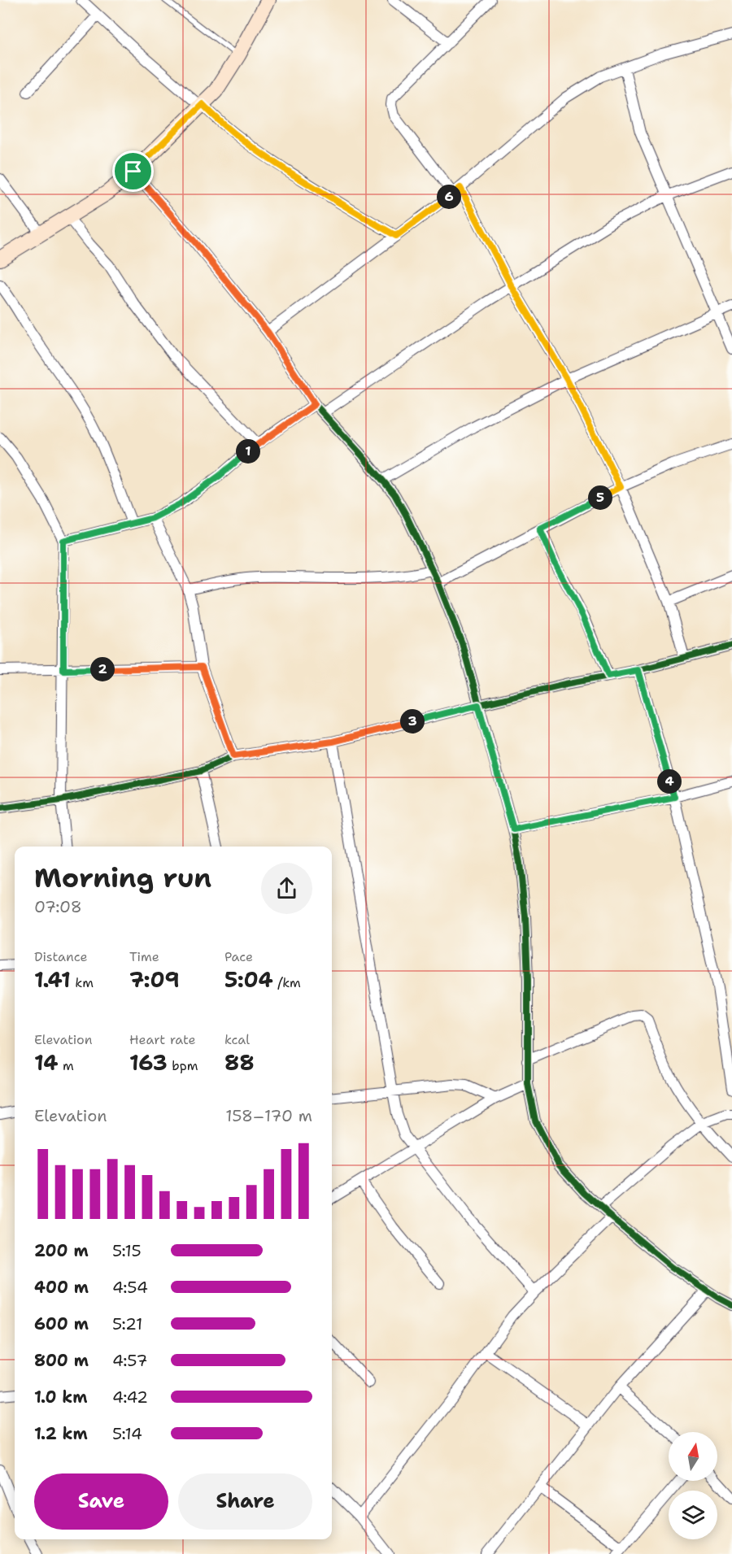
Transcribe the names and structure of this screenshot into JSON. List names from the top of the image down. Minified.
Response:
{"north":"top","page":{"pins":["6","1","5","2","3","4"],"heading":["Morning run","07:08"],"stats":[["Distance","1.41 km"],["Time","7:09"],["Pace","5:04 /km"],["Elevation","14 m"],["Heart rate","163 bpm"],["kcal","88"]],"chart":["Elevation","158–170 m"],"list":[{"name":"200 m","note":"5:15"},{"name":"400 m","note":"4:54"},{"name":"600 m","note":"5:21"},{"name":"800 m","note":"4:57"},{"name":"1.0 km","note":"4:42"},{"name":"1.2 km","note":"5:14"}],"buttons":["Save","Share"]}}
